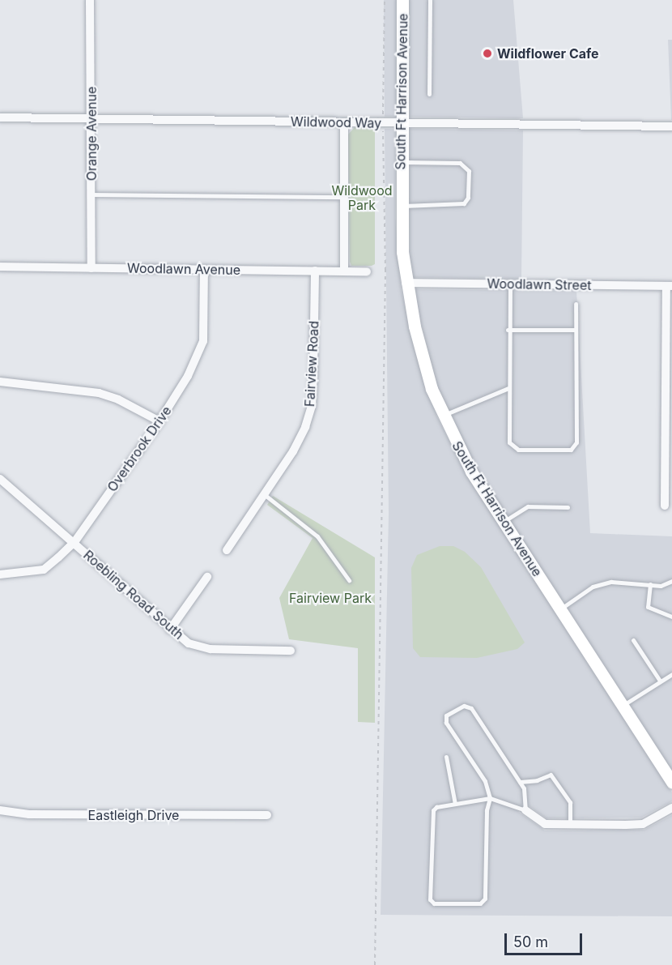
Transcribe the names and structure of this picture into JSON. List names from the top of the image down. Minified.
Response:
{"streets":{"main road":["South Ft Harrison Avenue"],"street":["Wildwood Way","Orange Avenue","Woodlawn Avenue","Woodlawn Street","Fairview Road","Overbrook Drive","Roebling Road South","Eastleigh Drive"]},"crossings":[["South Ft Harrison Avenue","Wildwood Way"],["South Ft Harrison Avenue","Woodlawn Street"],["Wildwood Way","Orange Avenue"],["Orange Avenue","Woodlawn Avenue"],["Woodlawn Avenue","Fairview Road"],["Woodlawn Avenue","Overbrook Drive"],["Overbrook Drive","Roebling Road South"]],"parks":["Wildwood Park","Fairview Park"],"places":["Wildflower Cafe"],"scale_bar":"50 m"}
